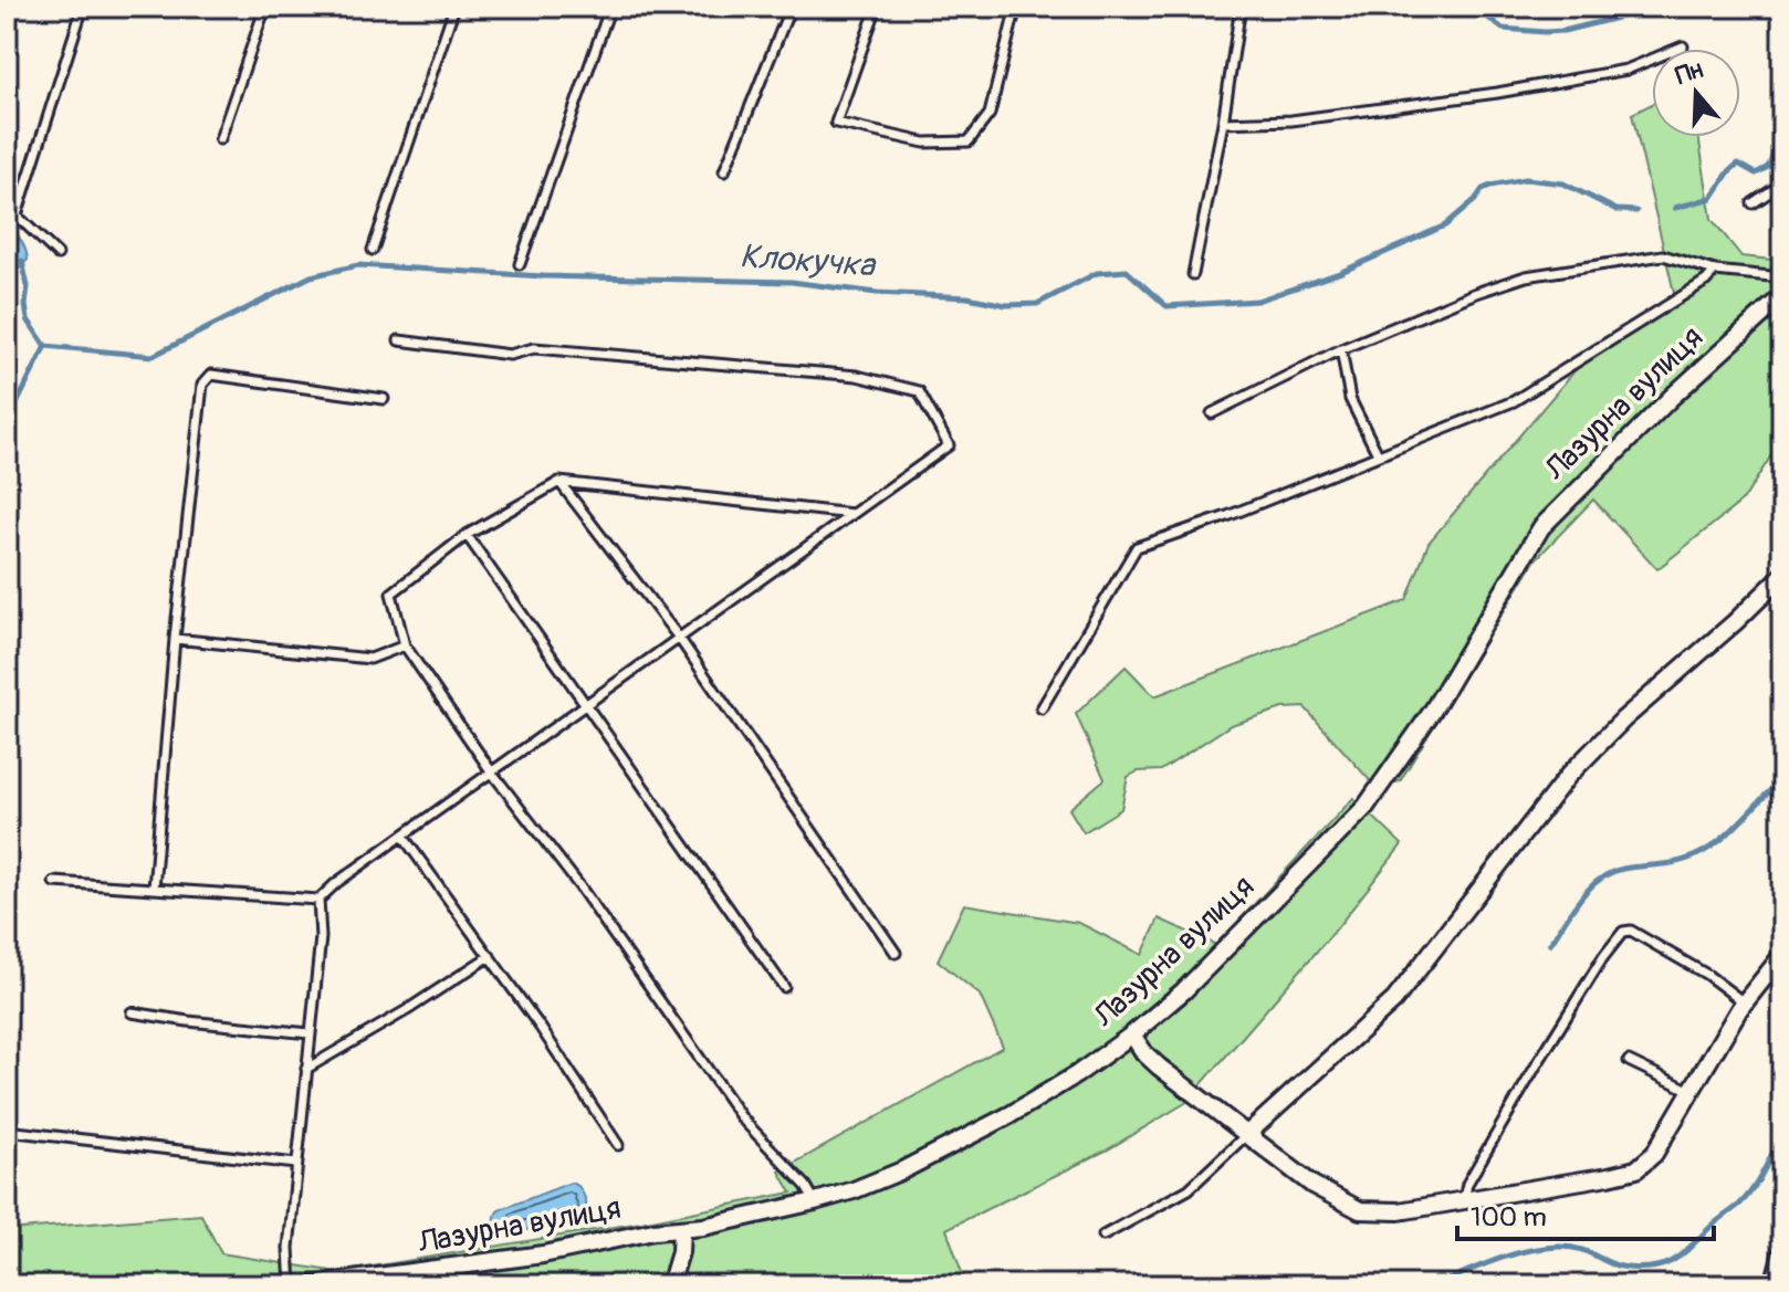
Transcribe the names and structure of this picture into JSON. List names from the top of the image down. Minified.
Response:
{"streets":{"street":["Лазурна вулиця"]},"water":["Клокучка"],"scale_bar":"100 m","north":"top"}
